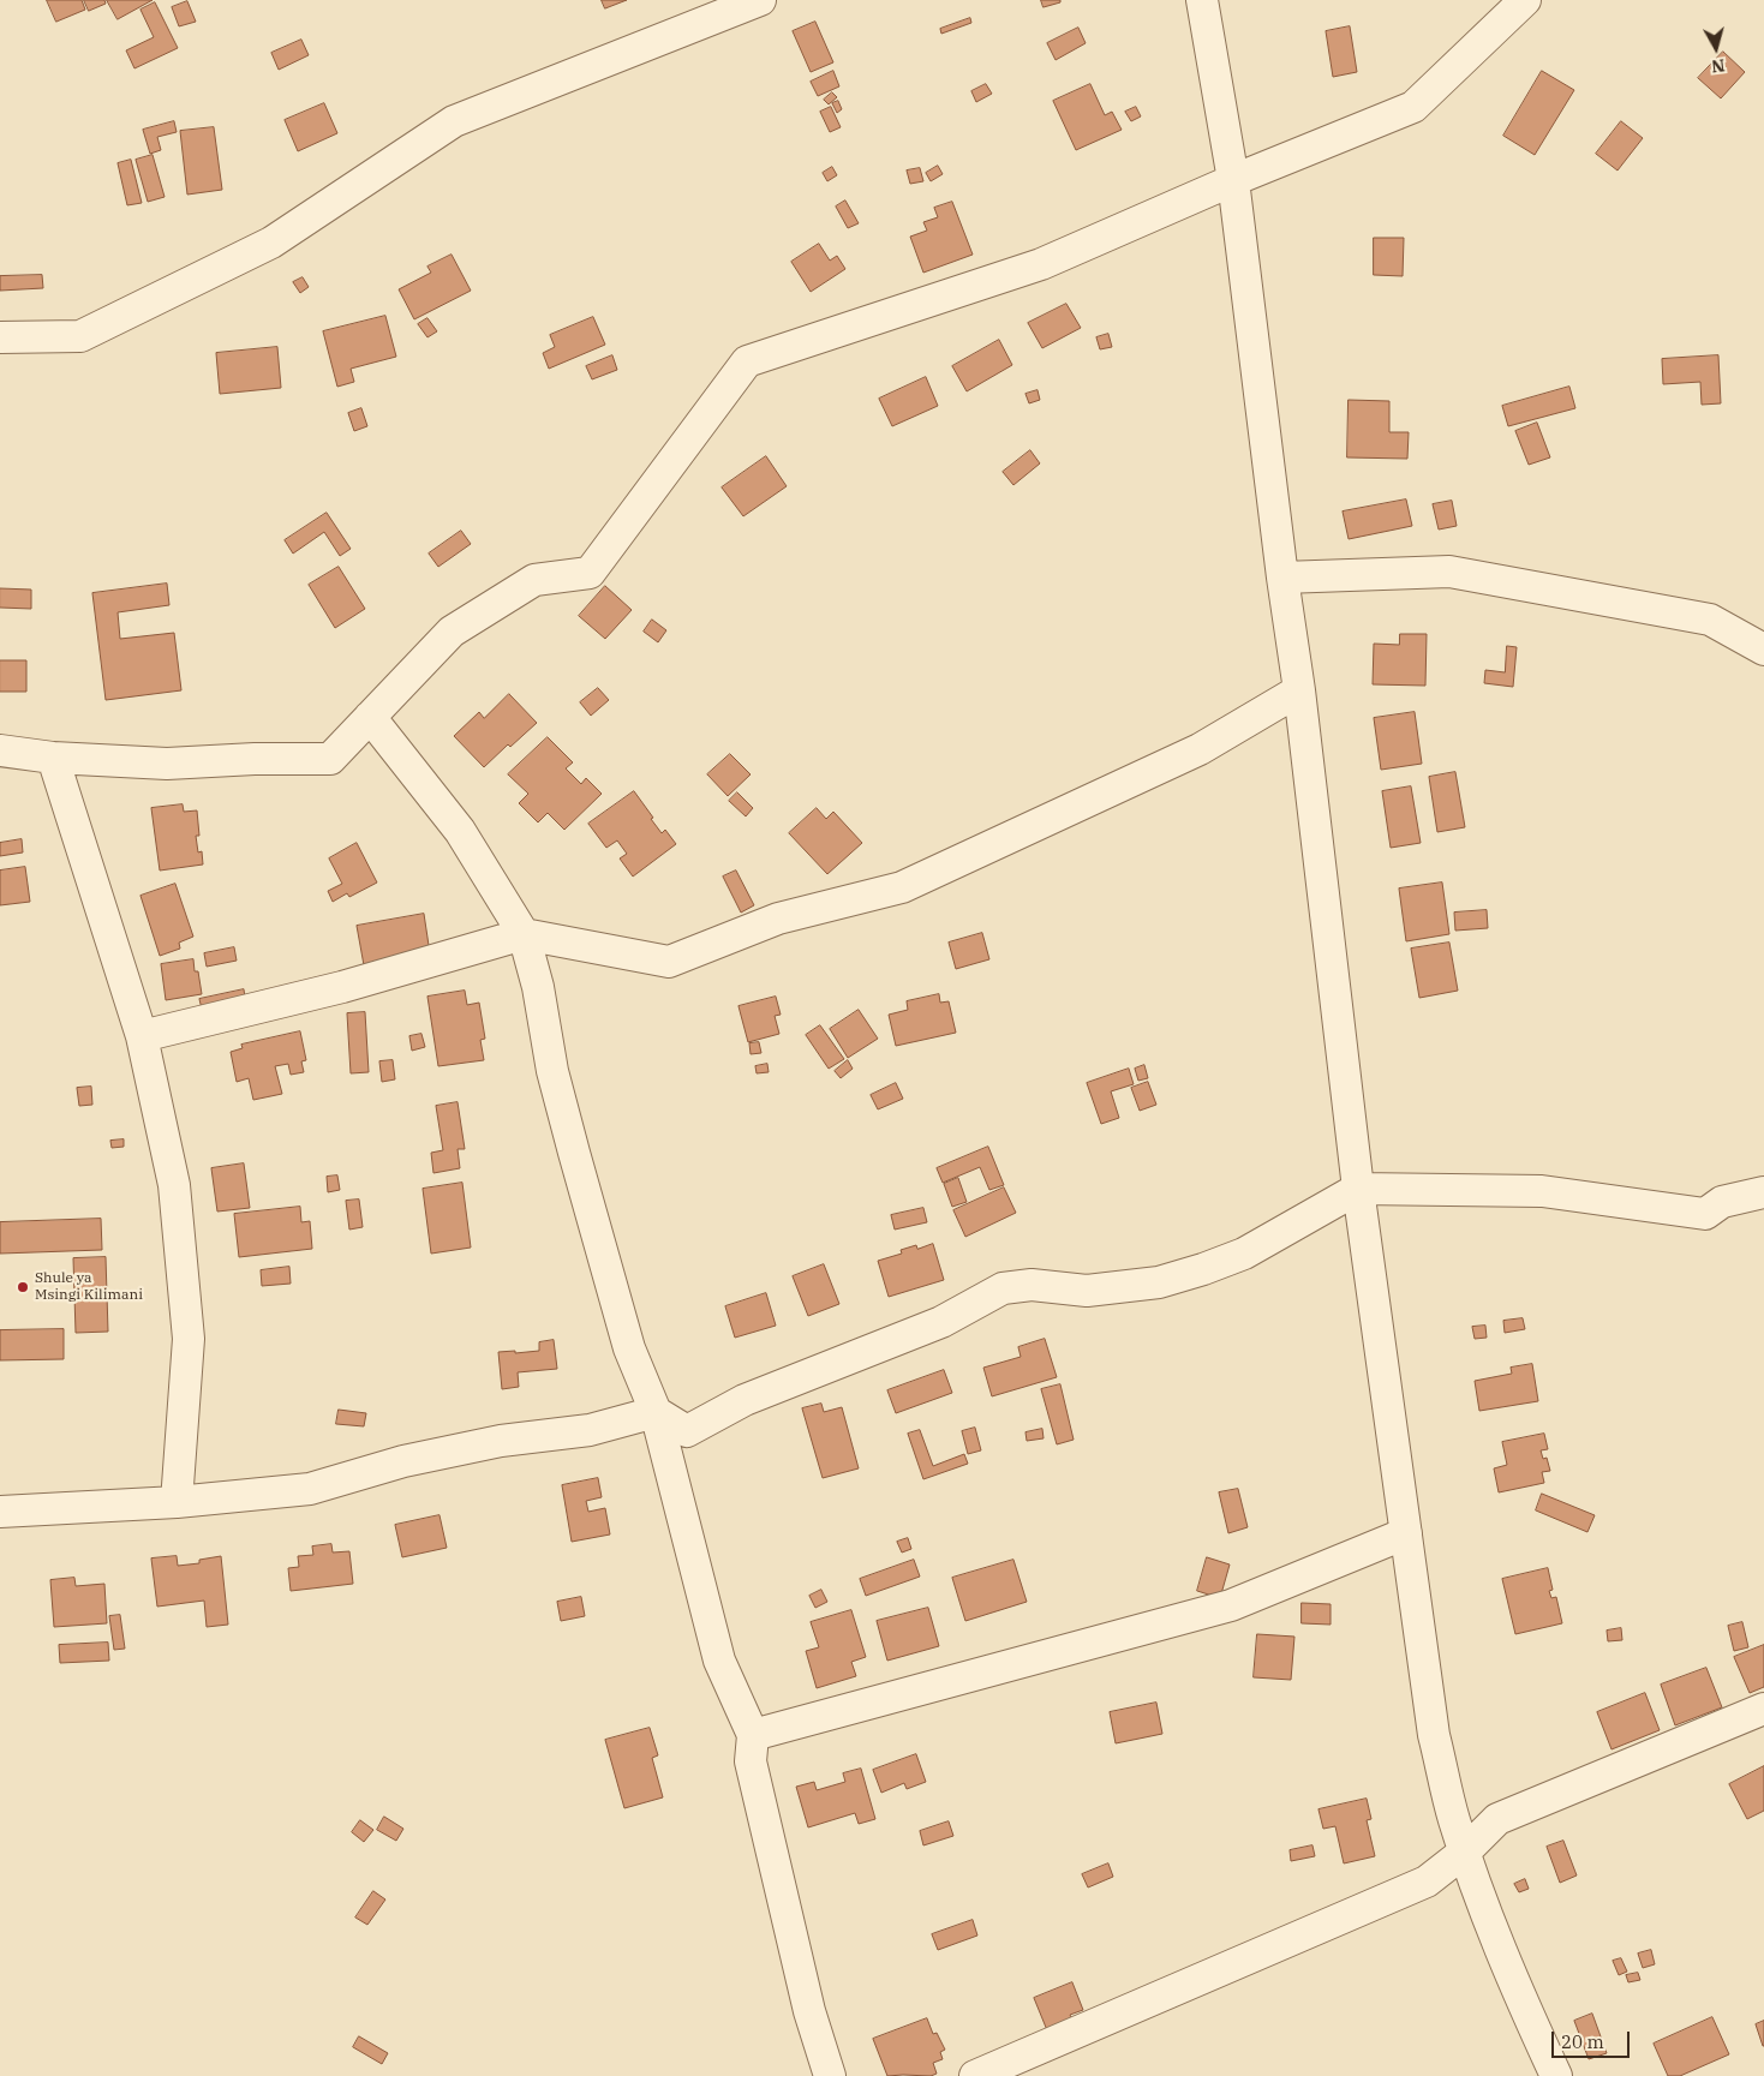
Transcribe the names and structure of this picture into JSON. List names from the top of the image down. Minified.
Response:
{"places":["Shule ya Msingi Kilimani"],"scale_bar":"20 m","north":"bottom"}
